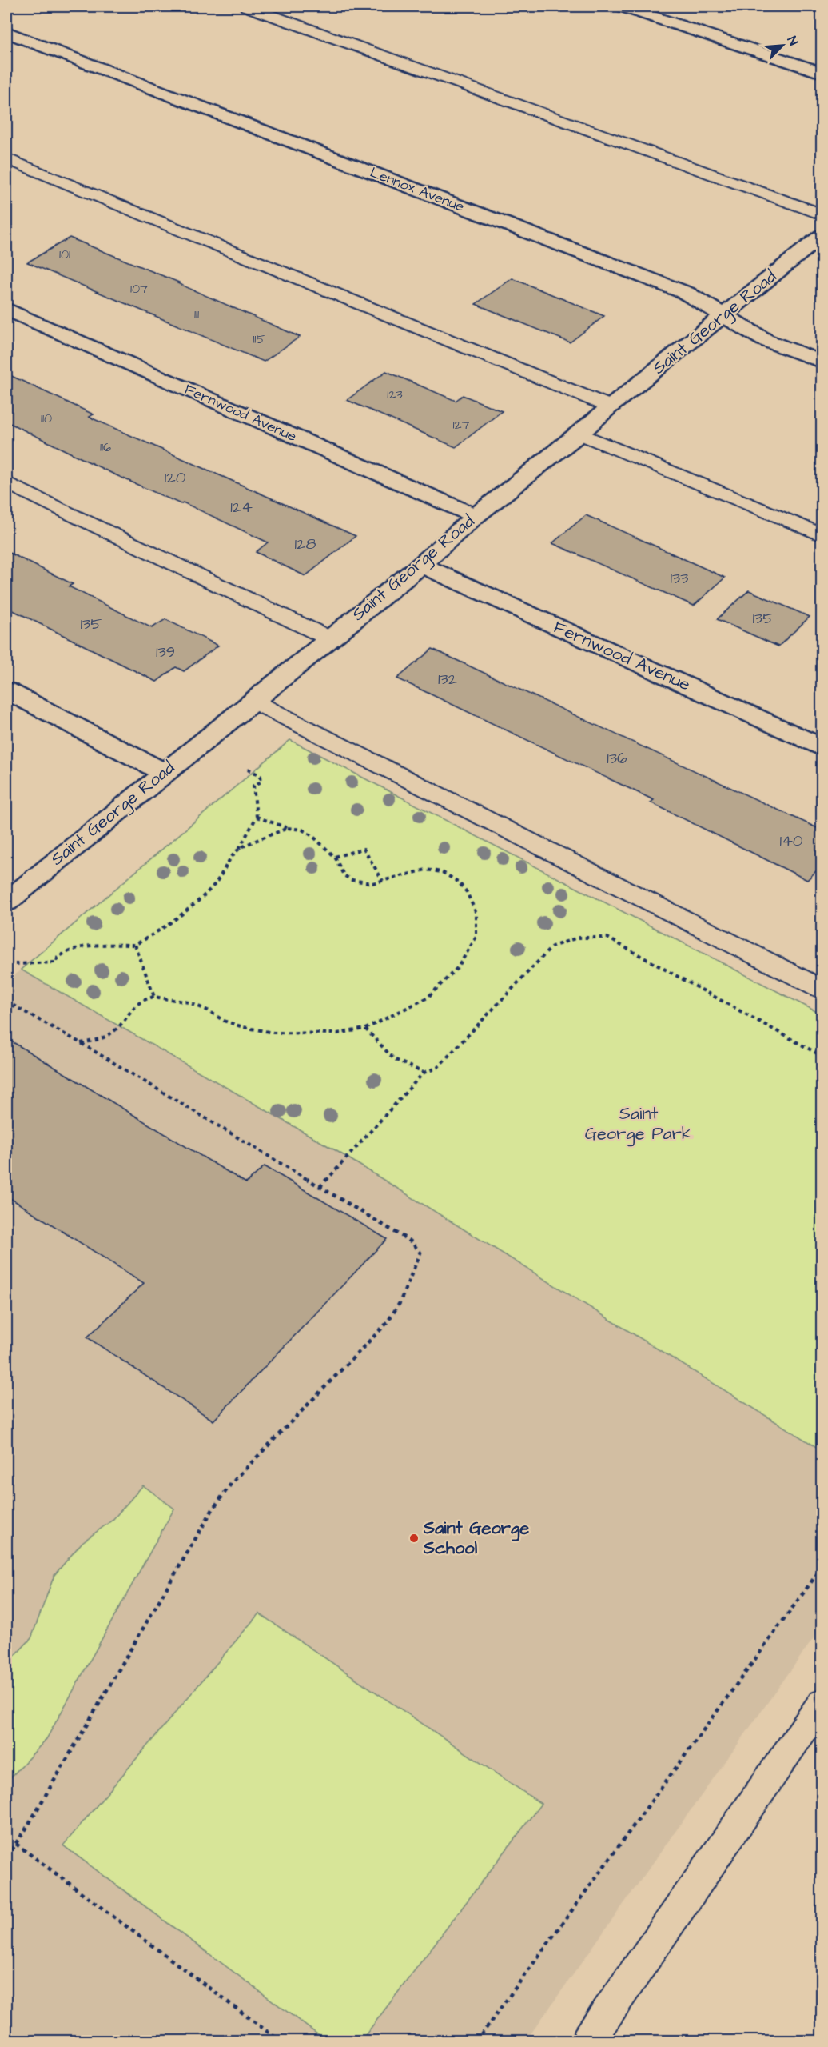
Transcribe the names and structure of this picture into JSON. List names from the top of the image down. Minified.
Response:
{"streets":{"street":["Lennox Avenue","Saint George Road","Fernwood Avenue"]},"crossings":[["Lennox Avenue","Saint George Road"],["Saint George Road","Fernwood Avenue"]],"parks":["Saint George Park"],"places":["Saint George School"],"house_numbers":["101","107","111","115","123","110","127","116","120","124","128","133","135","135","139","132","136","140"],"north":"top right"}
